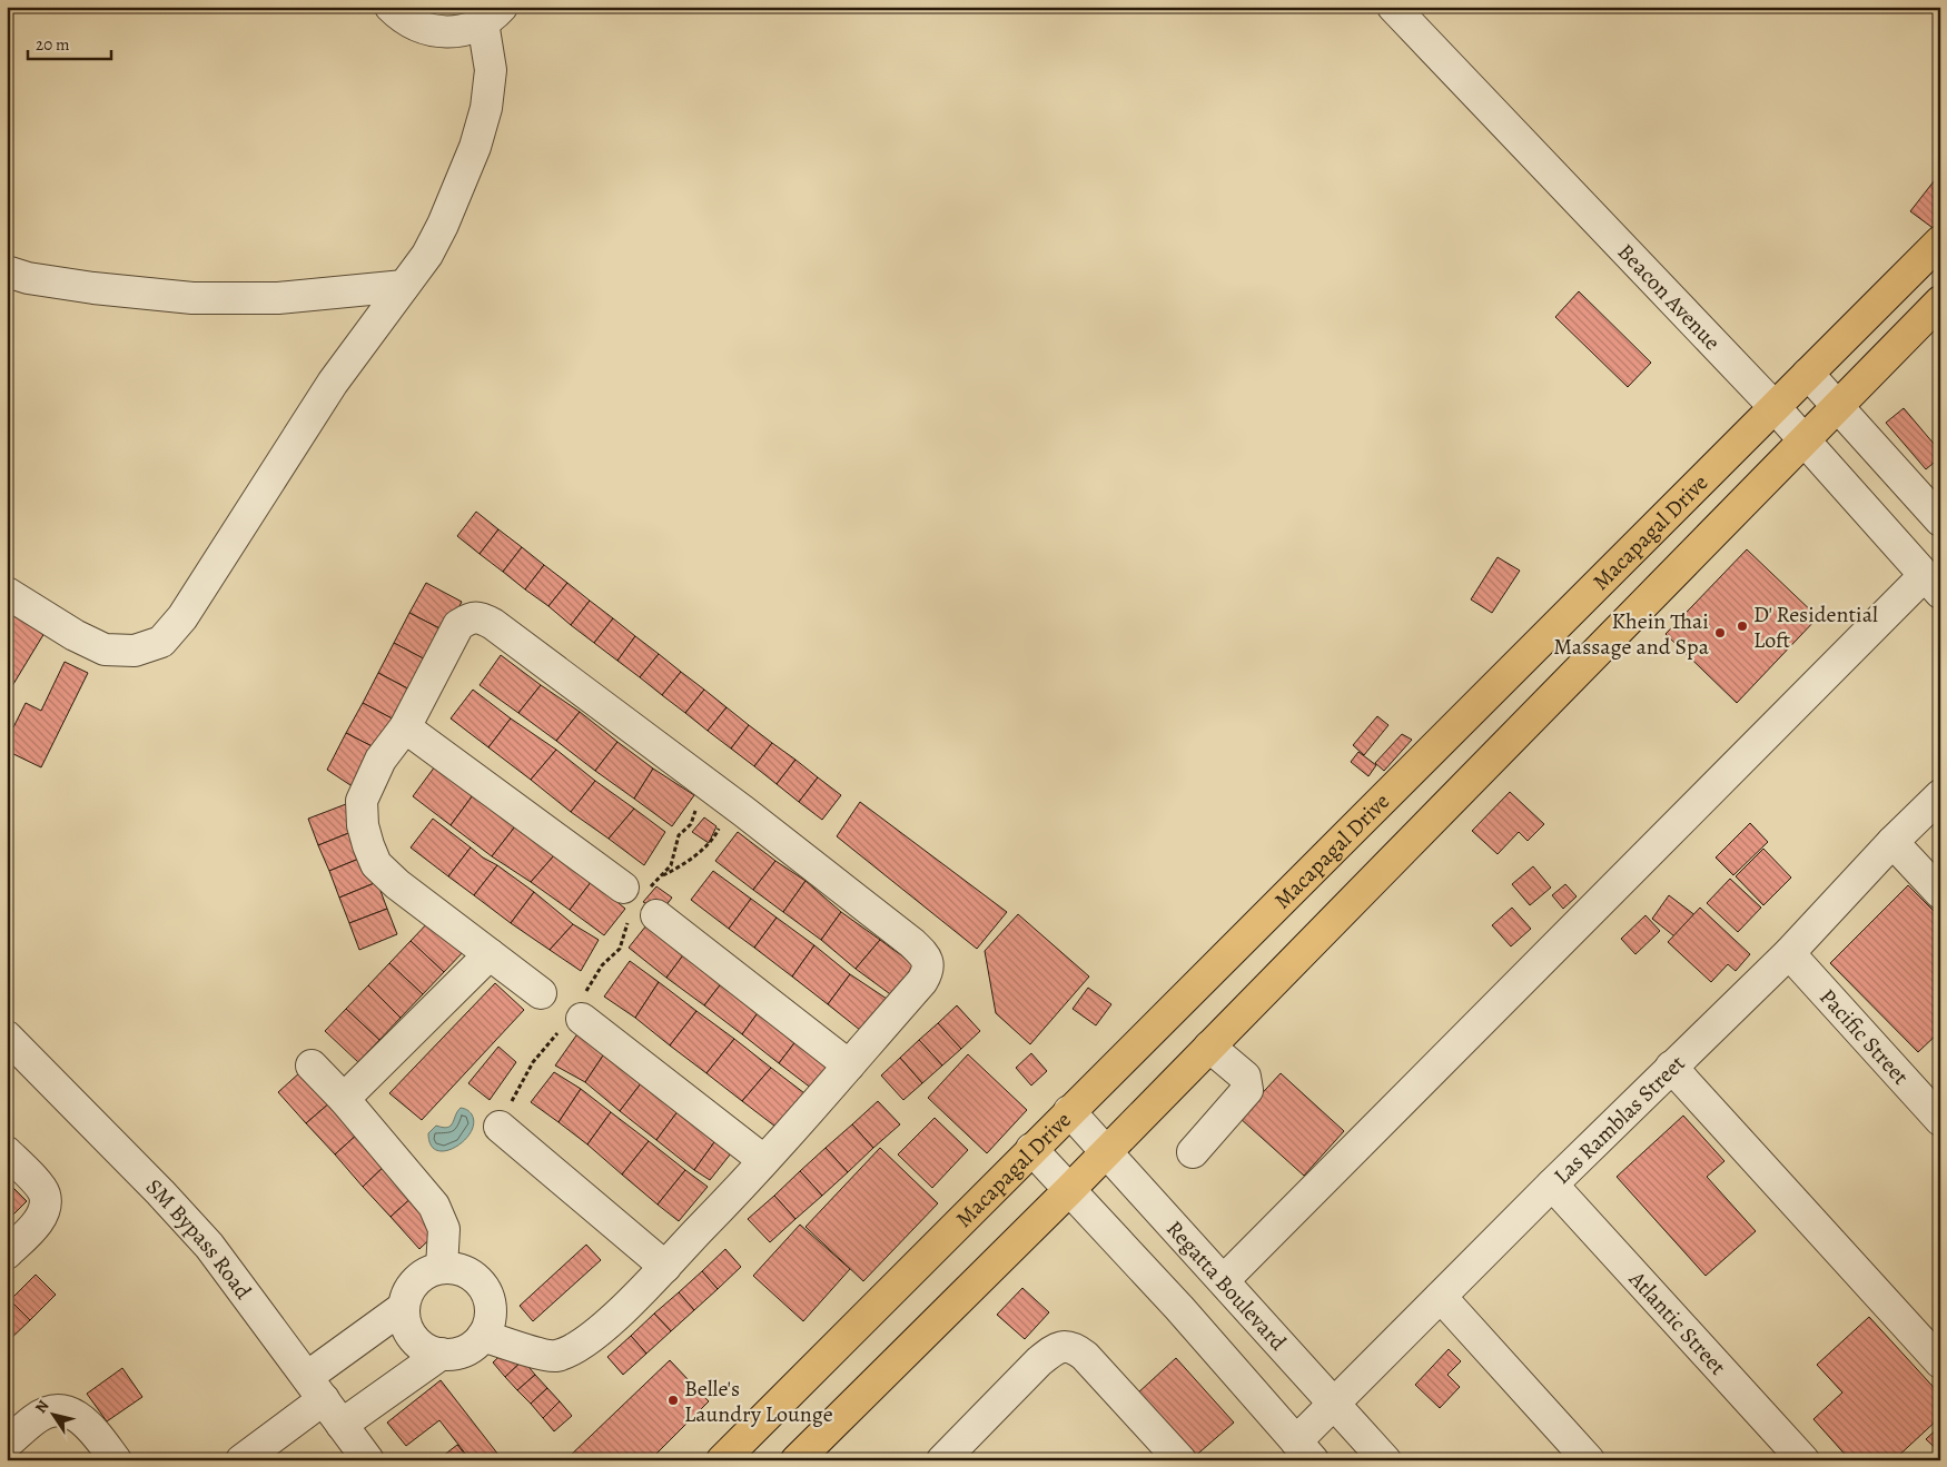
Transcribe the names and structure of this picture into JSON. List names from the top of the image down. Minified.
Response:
{"streets":{"main road":["Macapagal Drive"],"street":["Beacon Avenue","Pacific Street","Las Ramblas Street","SM Bypass Road","Regatta Boulevard","Atlantic Street"]},"crossings":[["Beacon Avenue","Macapagal Drive"],["Macapagal Drive","Regatta Boulevard"],["Pacific Street","Las Ramblas Street"],["Las Ramblas Street","Regatta Boulevard"],["Las Ramblas Street","Atlantic Street"]],"places":["D' Residential Loft","Khein Thai Massage and Spa","Belle's Laundry Lounge"],"scale_bar":"20 m","north":"top left"}
